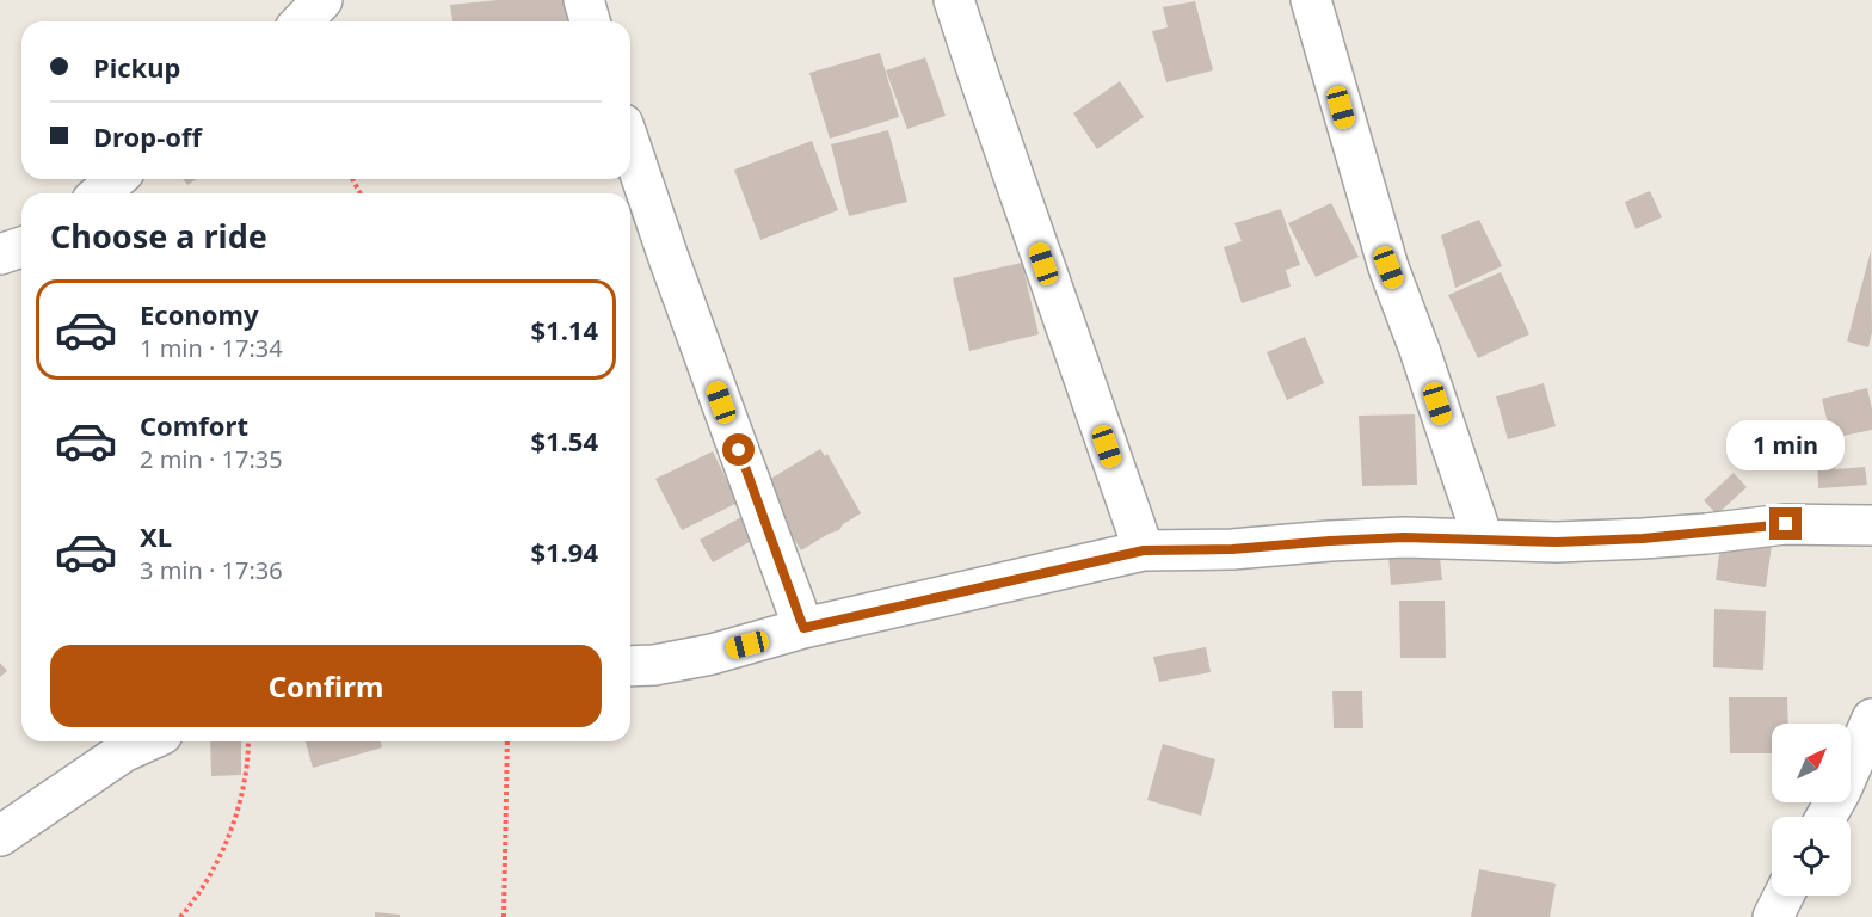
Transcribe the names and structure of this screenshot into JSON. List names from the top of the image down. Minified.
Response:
{"north":"top right","page":{"banner":["Pickup","Drop-off"],"heading":"Choose a ride","list":[{"name":"Economy","note":"1 min · 17:34","value":"$1.14"},{"name":"Comfort","note":"2 min · 17:35","value":"$1.54"},{"name":"XL","note":"3 min · 17:36","value":"$1.94"}],"bubble":"1 min","buttons":"Confirm"}}
